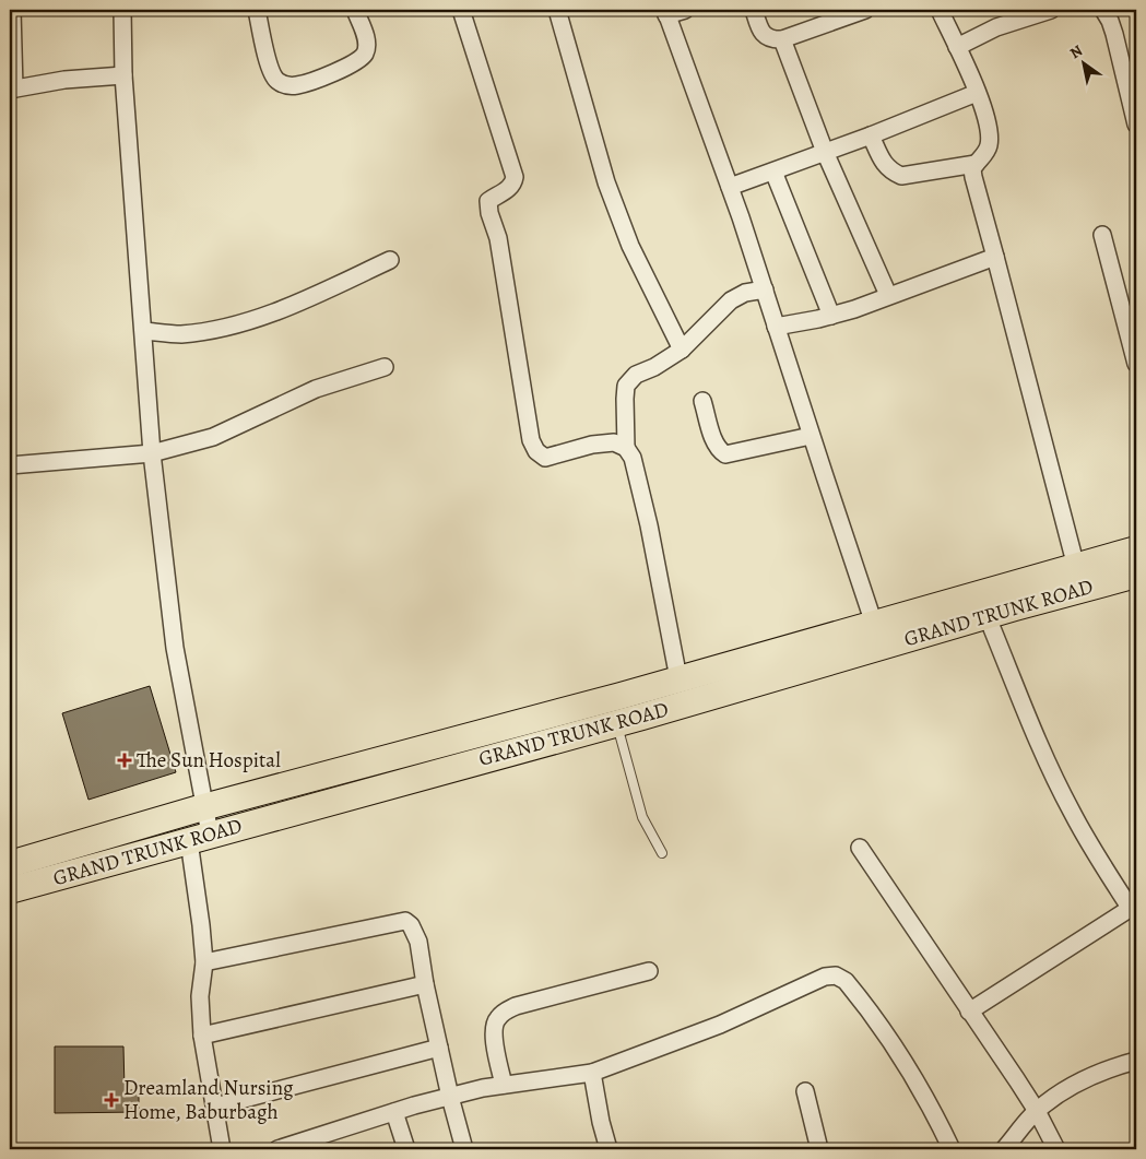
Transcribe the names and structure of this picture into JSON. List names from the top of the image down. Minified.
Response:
{"streets":{"main road":["GRAND TRUNK ROAD"]},"places":{"health":["The Sun Hospital","Dreamland Nursing Home, Baburbagh"]},"north":"top left"}
